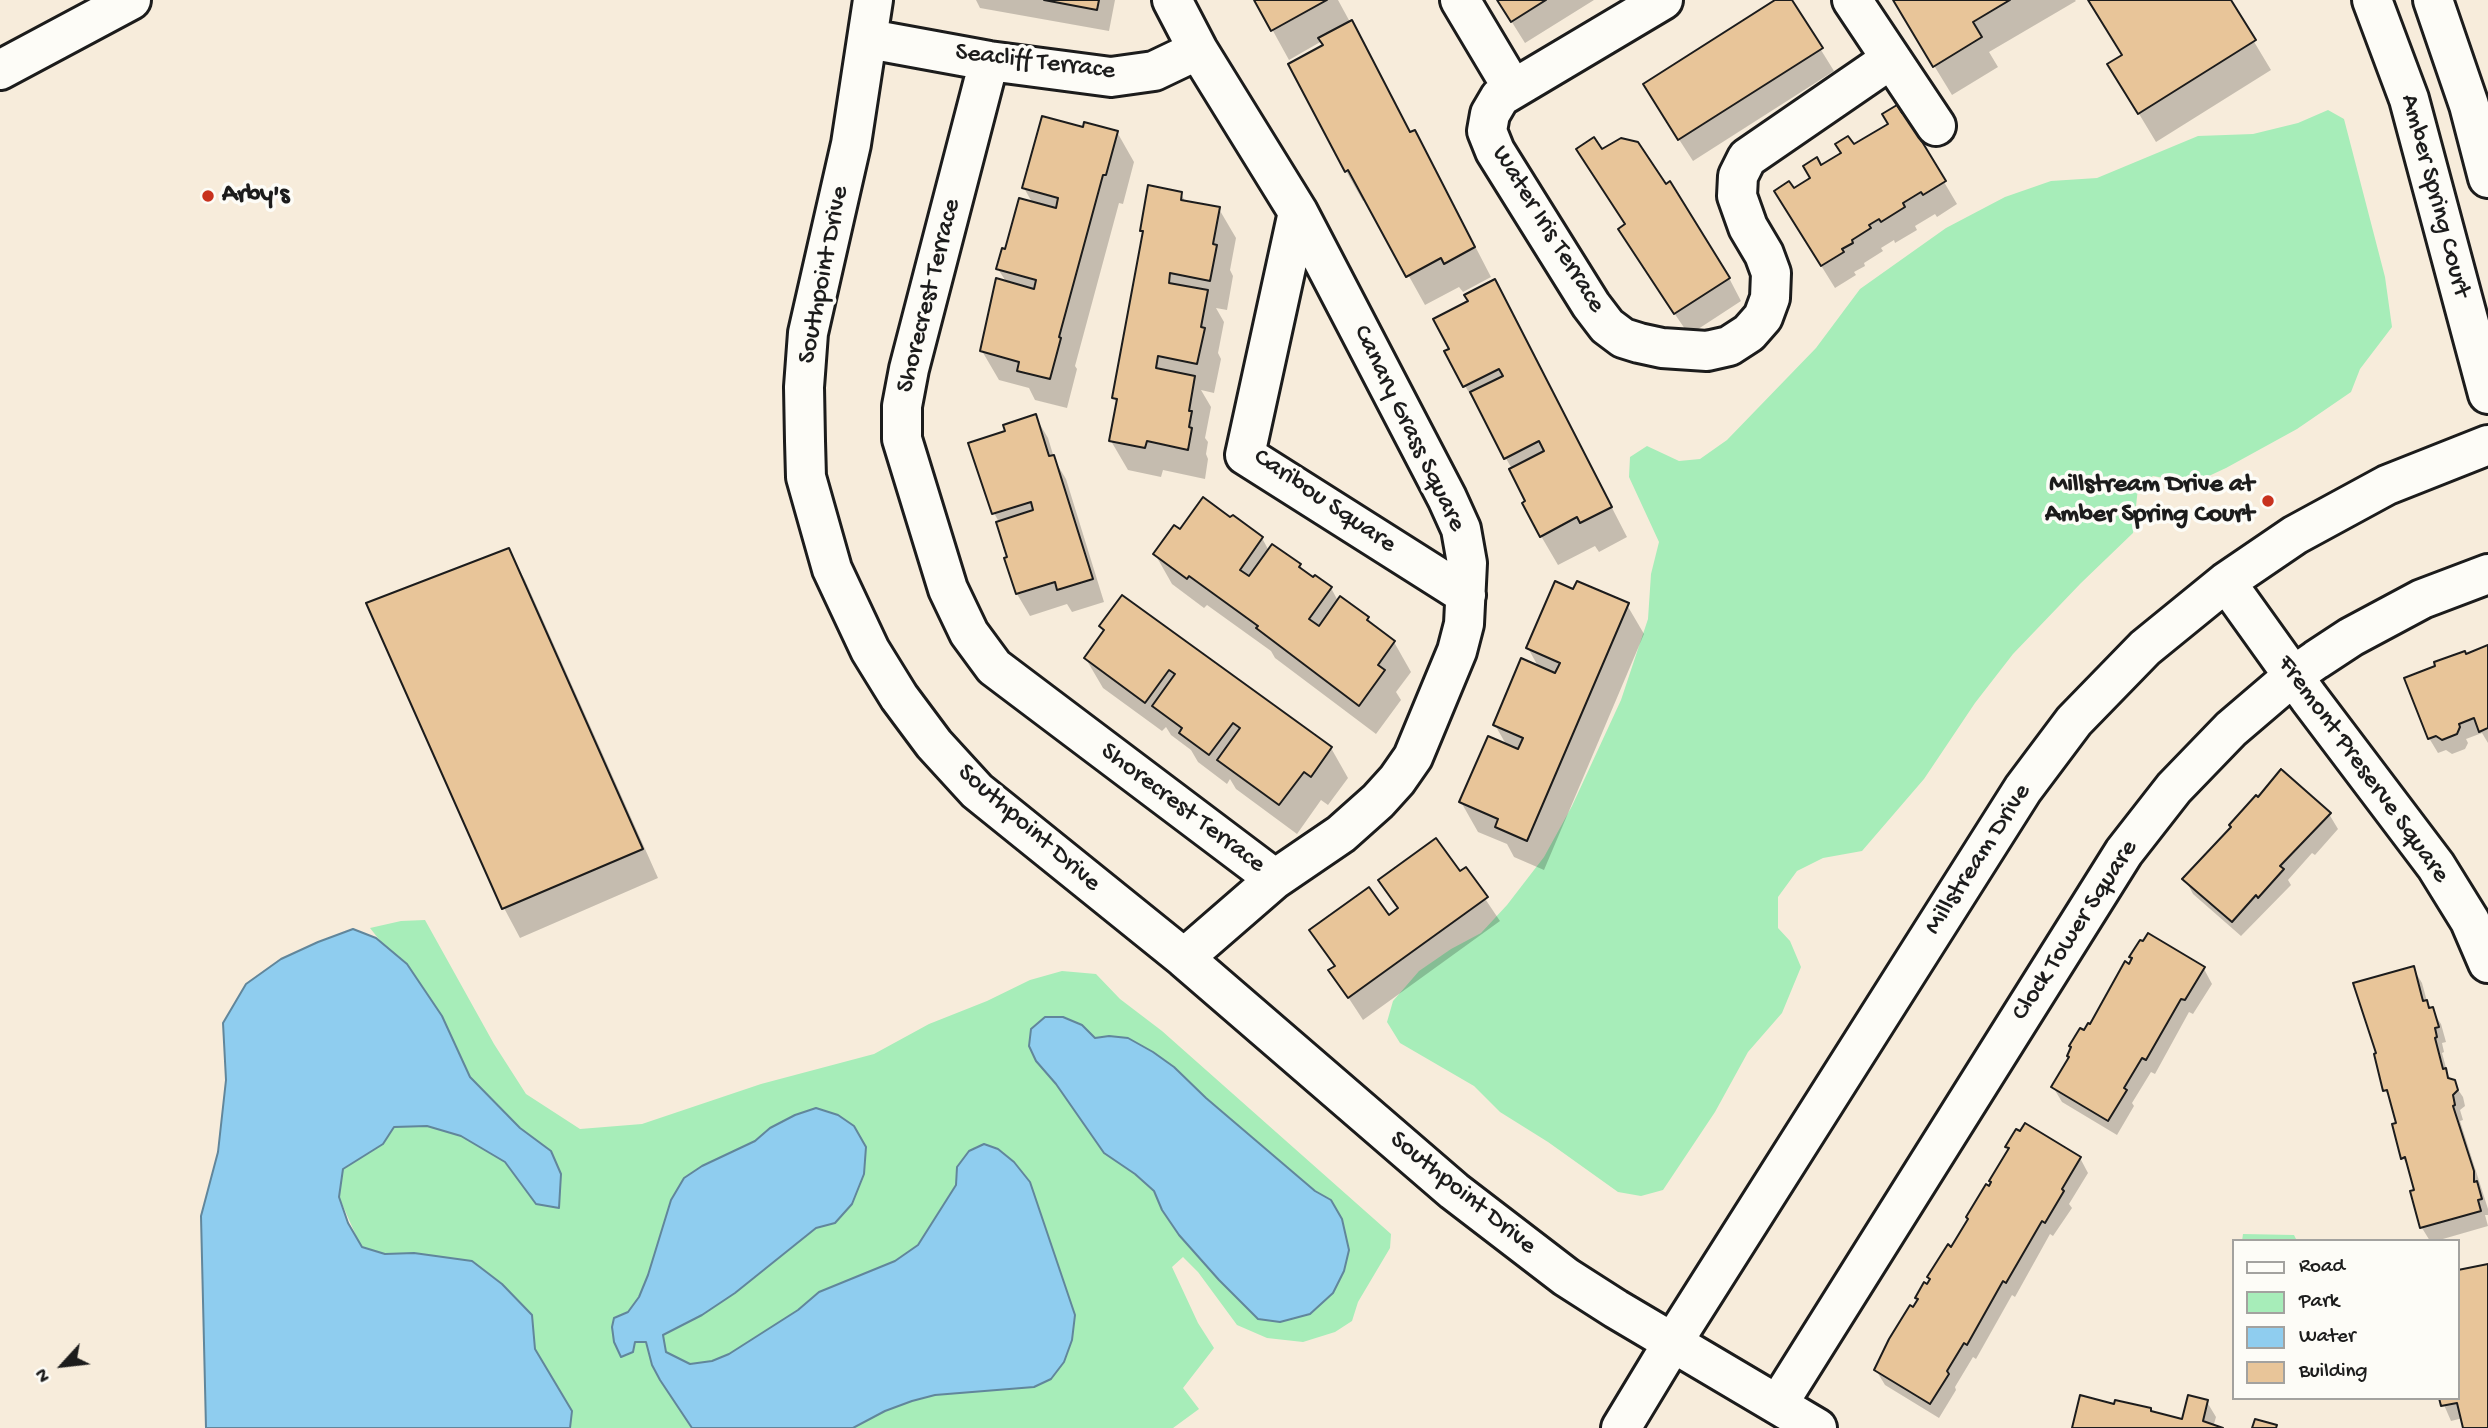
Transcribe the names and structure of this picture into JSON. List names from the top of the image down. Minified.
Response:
{"streets":{"street":["Seacliff Terrace","Amber Spring Court","Water Iris Terrace","Southpoint Drive","Shorecrest Terrace","Canary Grass Square","Caribou Square","Fremont Preserve Square","Millstream Drive","Clock Tower Square"]},"crossings":[["Seacliff Terrace","Southpoint Drive"],["Seacliff Terrace","Shorecrest Terrace"],["Seacliff Terrace","Canary Grass Square"],["Southpoint Drive","Canary Grass Square"],["Southpoint Drive","Millstream Drive"],["Southpoint Drive","Clock Tower Square"],["Shorecrest Terrace","Canary Grass Square"],["Canary Grass Square","Caribou Square"],["Fremont Preserve Square","Millstream Drive"],["Fremont Preserve Square","Clock Tower Square"]],"places":["Arby's","Millstream Drive at Amber Spring Court"],"legend":["Road","Park","Water","Building"],"north":"bottom left"}
